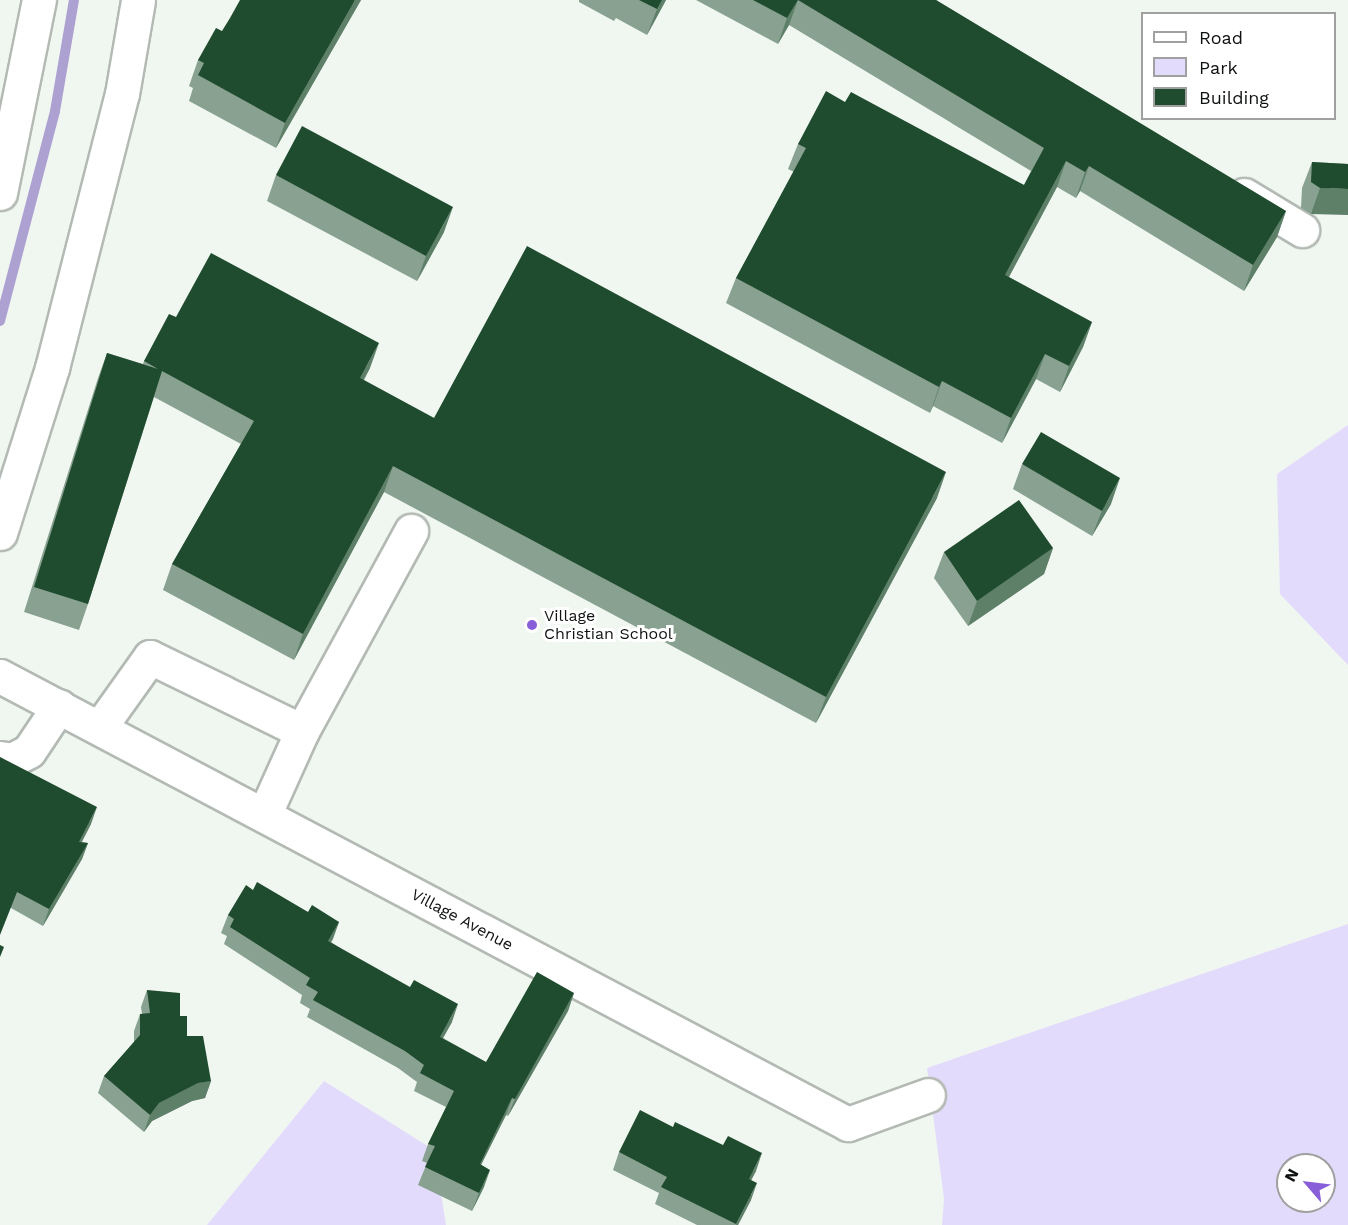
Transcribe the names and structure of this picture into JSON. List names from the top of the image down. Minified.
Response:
{"streets":{"street":["Village Avenue"]},"places":["Village Christian School"],"legend":["Road","Park","Building"],"north":"top left"}
